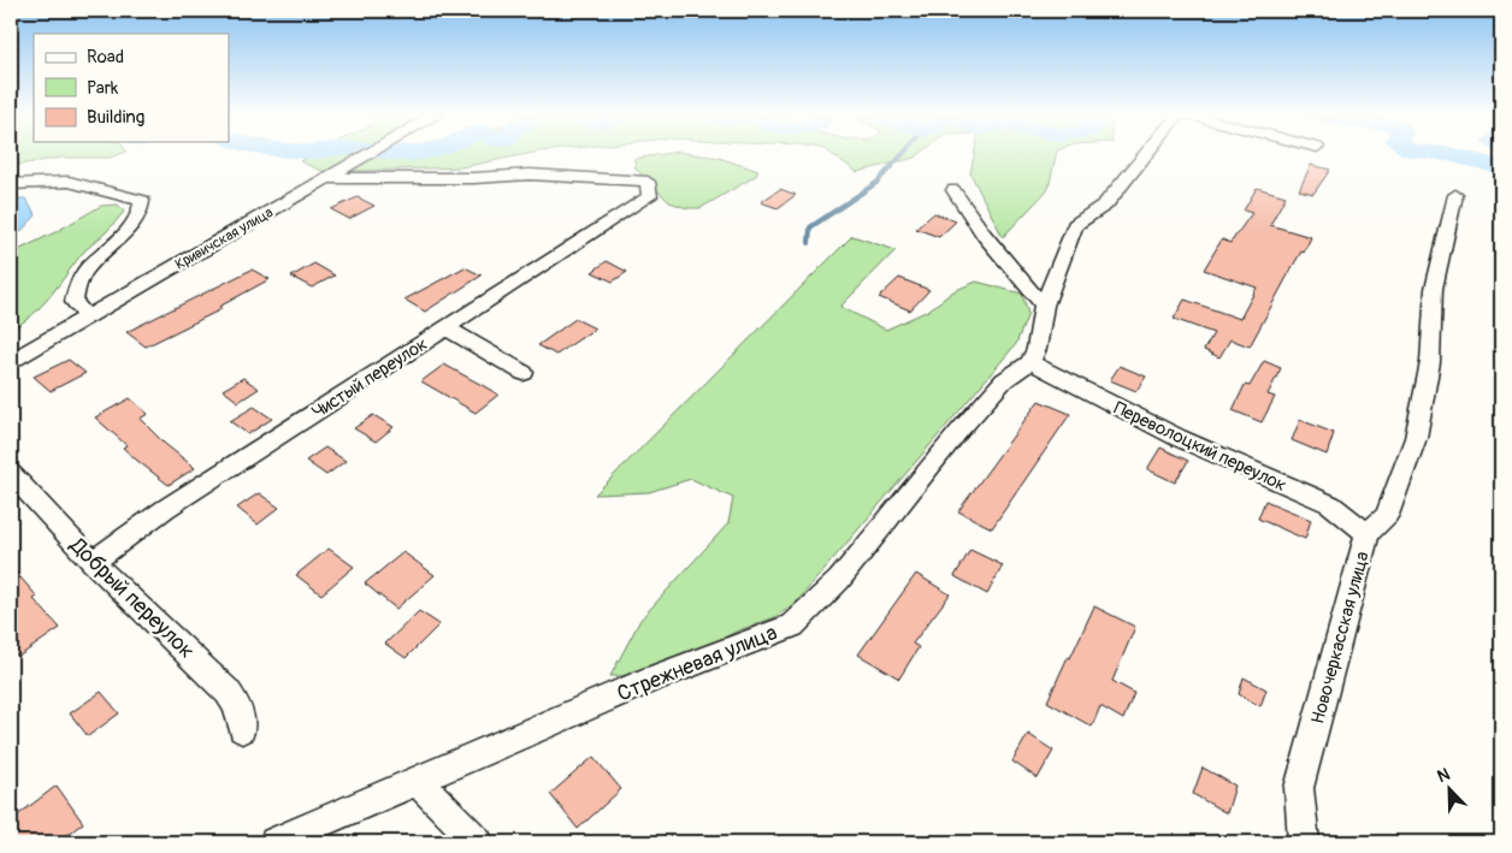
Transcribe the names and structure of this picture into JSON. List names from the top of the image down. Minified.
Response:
{"streets":{"street":["Кривичская улица","Чистый переулок","Переволоцкий переулок","Добрый переулок","Новочеркасская улица","Стрежневая улица"]},"crossings":[["Кривичская улица","Чистый переулок"],["Чистый переулок","Добрый переулок"],["Переволоцкий переулок","Новочеркасская улица"],["Переволоцкий переулок","Стрежневая улица"]],"legend":["Road","Park","Building"],"north":"top left"}
